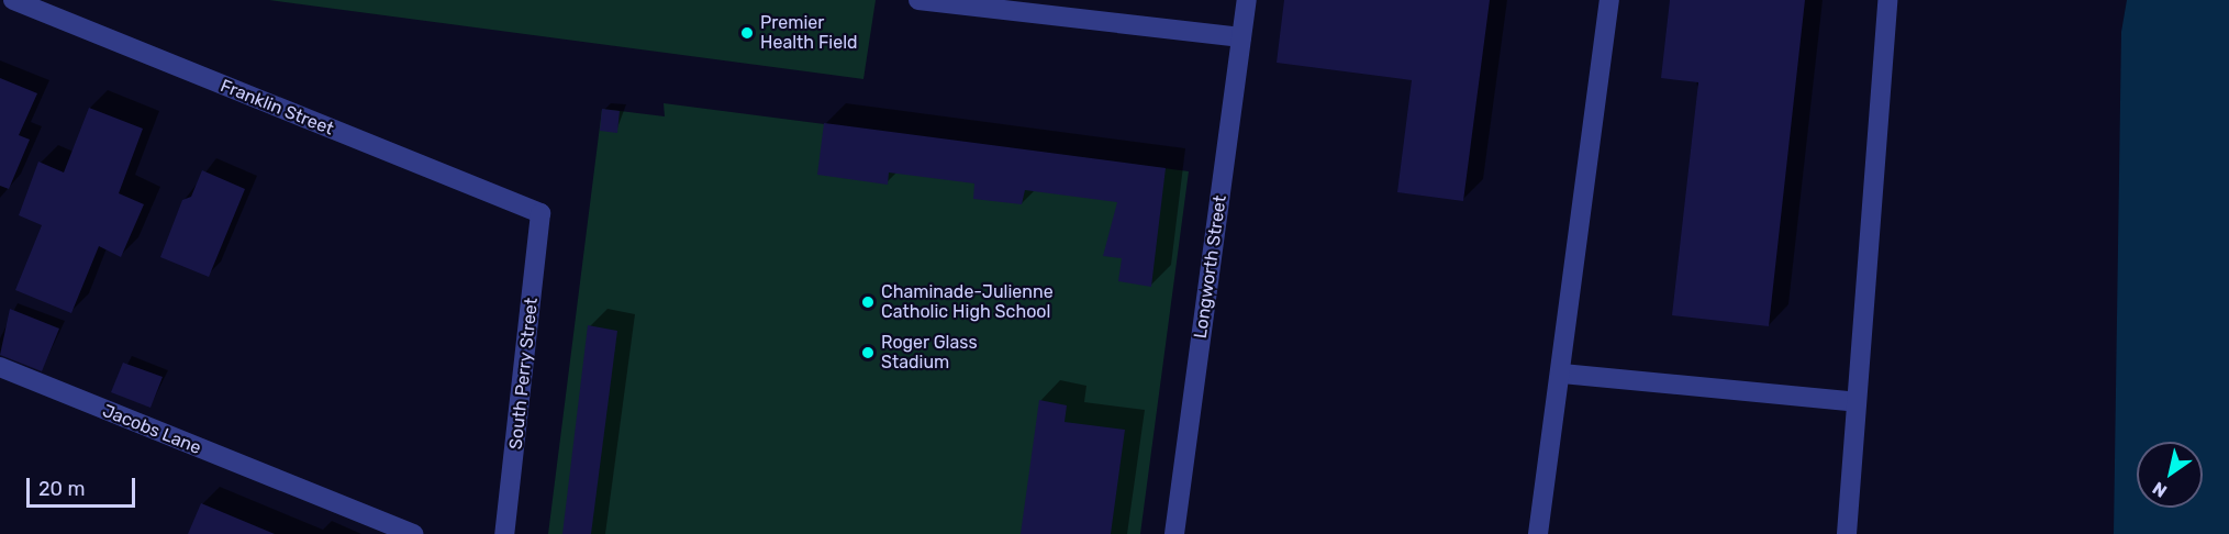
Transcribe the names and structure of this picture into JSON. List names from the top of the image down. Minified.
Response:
{"streets":{"street":["Franklin Street","Longworth Street","South Perry Street","Jacobs Lane"]},"crossings":[["Franklin Street","South Perry Street"]],"places":["Premier Health Field","Chaminade-Julienne Catholic High School","Roger Glass Stadium"],"scale_bar":"20 m","north":"bottom left"}
